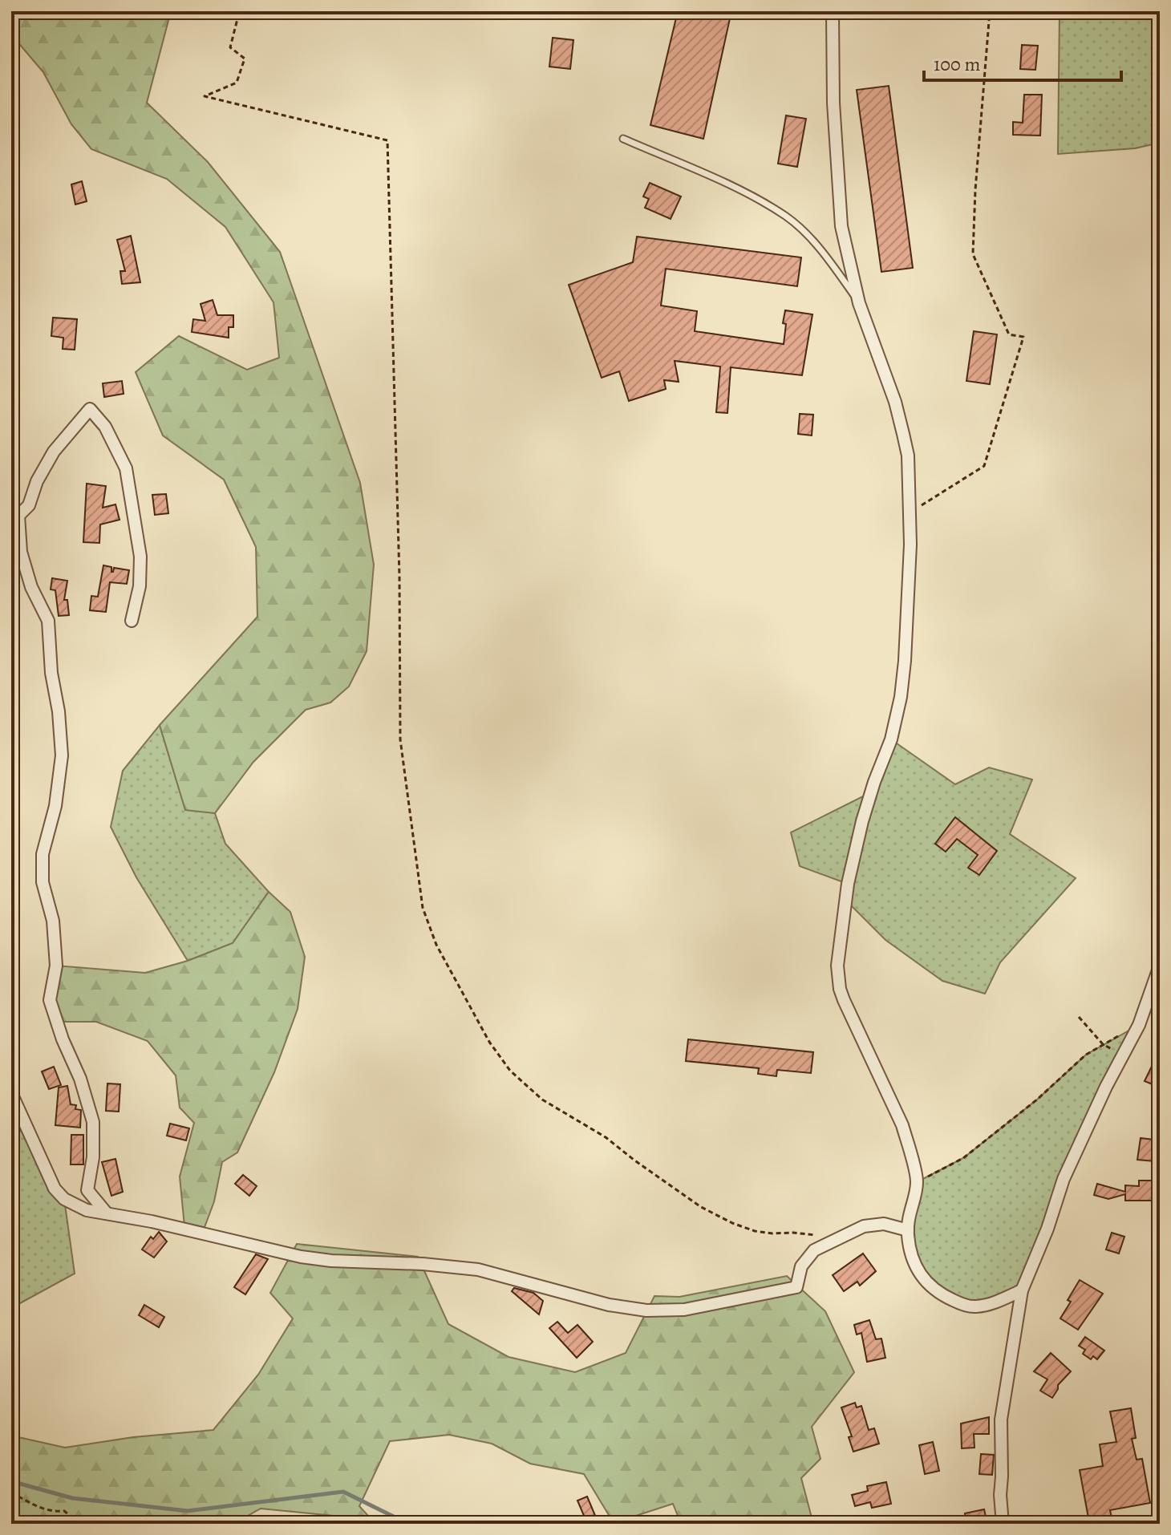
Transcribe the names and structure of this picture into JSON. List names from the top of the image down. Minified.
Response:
{"scale_bar":"100 m"}
